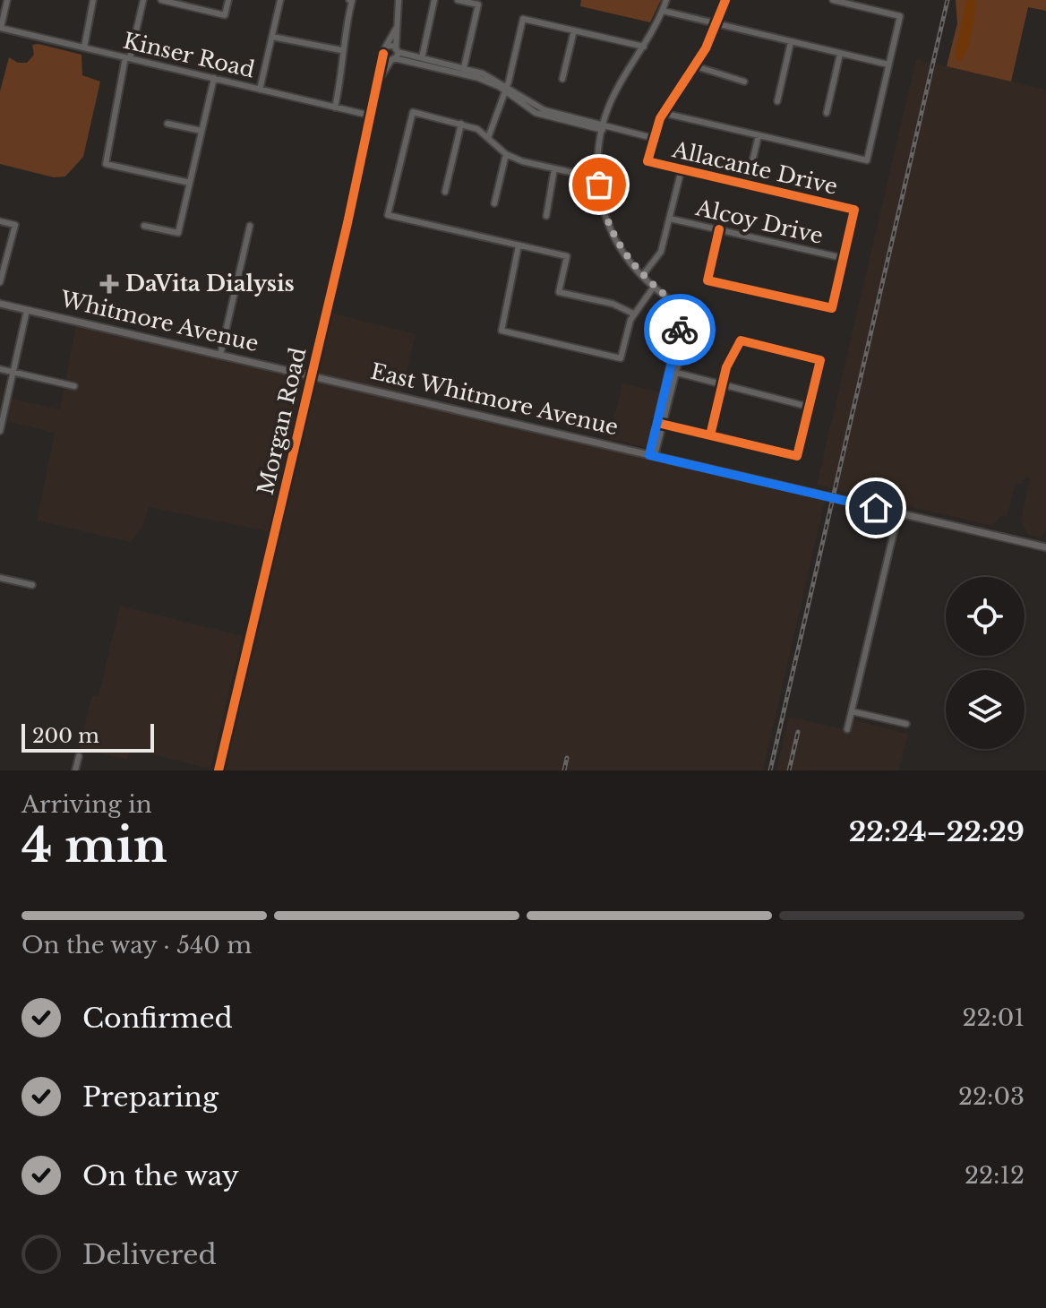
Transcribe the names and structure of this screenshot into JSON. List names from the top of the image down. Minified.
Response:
{"streets":{"main road":["Whitmore Avenue","East Whitmore Avenue"],"street":["Kinser Road","Allacante Drive","Alcoy Drive","Morgan Road"]},"crossings":[["Kinser Road","Morgan Road"],["Allacante Drive","Alcoy Drive"],["Whitmore Avenue","East Whitmore Avenue"],["Whitmore Avenue","Morgan Road"],["East Whitmore Avenue","Morgan Road"]],"places":{"health":["DaVita Dialysis"]},"scale_bar":"200 m","page":{"scale":"200 m","heading":["4 min","Arriving in","22:24–22:29"],"bar":"On the way · 540 m","list":[["Confirmed","22:01"],["Preparing","22:03"],["On the way","22:12"],"Delivered"]}}
